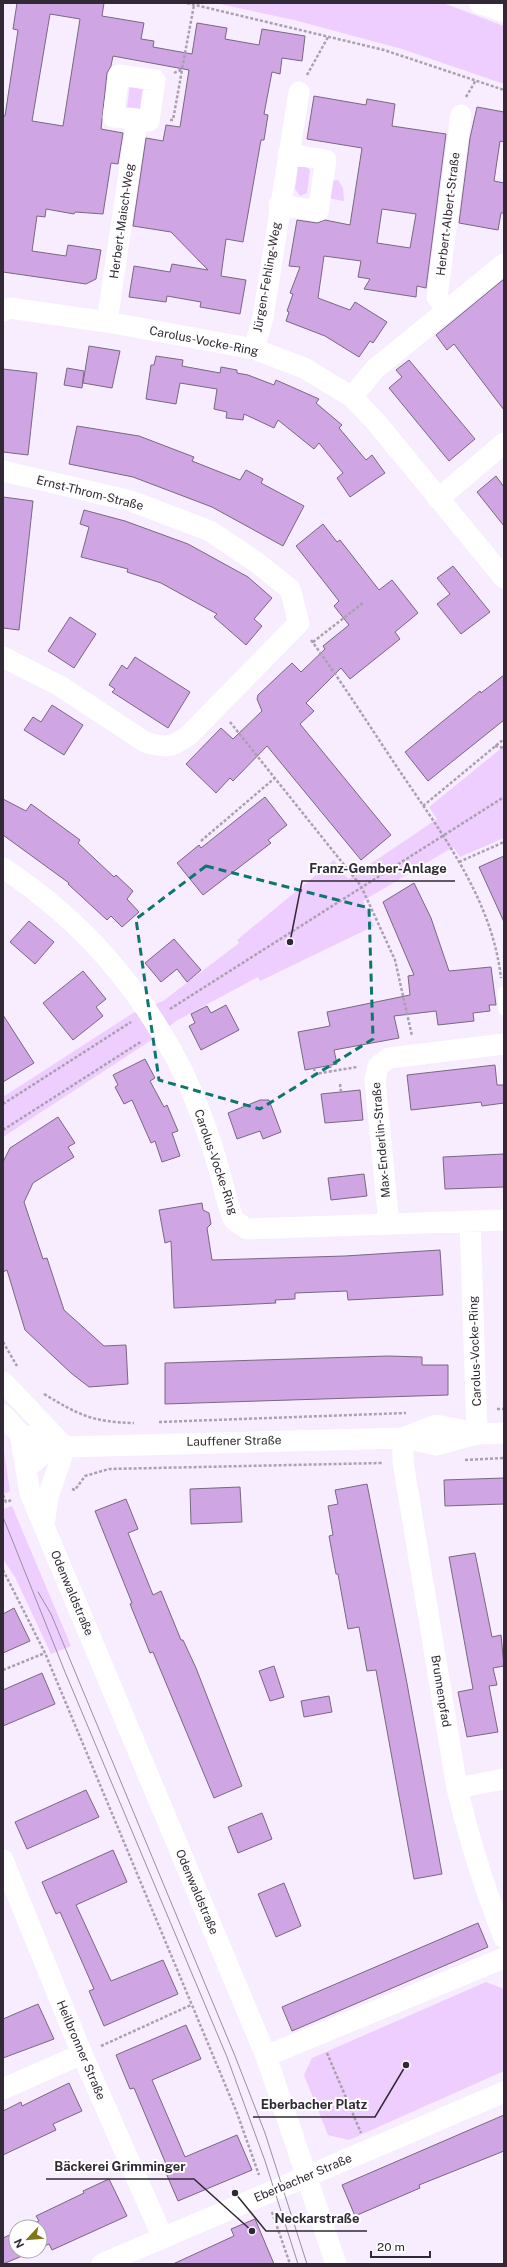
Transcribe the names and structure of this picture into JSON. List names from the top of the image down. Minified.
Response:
{"streets":{"street":["Herbert-Albert-Straße","Herbert-Maisch-Weg","Jürgen-Fehling-Weg","Carolus-Vocke-Ring","Ernst-Throm-Straße","Max-Enderlin-Straße","Lauffener Straße","Odenwaldstraße","Brunnenpfad","Heilbronner Straße","Eberbacher Straße"]},"crossings":[["Herbert-Maisch-Weg","Carolus-Vocke-Ring"],["Jürgen-Fehling-Weg","Carolus-Vocke-Ring"],["Carolus-Vocke-Ring","Max-Enderlin-Straße"],["Carolus-Vocke-Ring","Lauffener Straße"],["Lauffener Straße","Brunnenpfad"],["Odenwaldstraße","Eberbacher Straße"],["Heilbronner Straße","Eberbacher Straße"]],"places":["Franz-Gember-Anlage","Eberbacher Platz","Neckarstraße","Bäckerei Grimminger"],"scale_bar":"20 m","north":"bottom left"}
